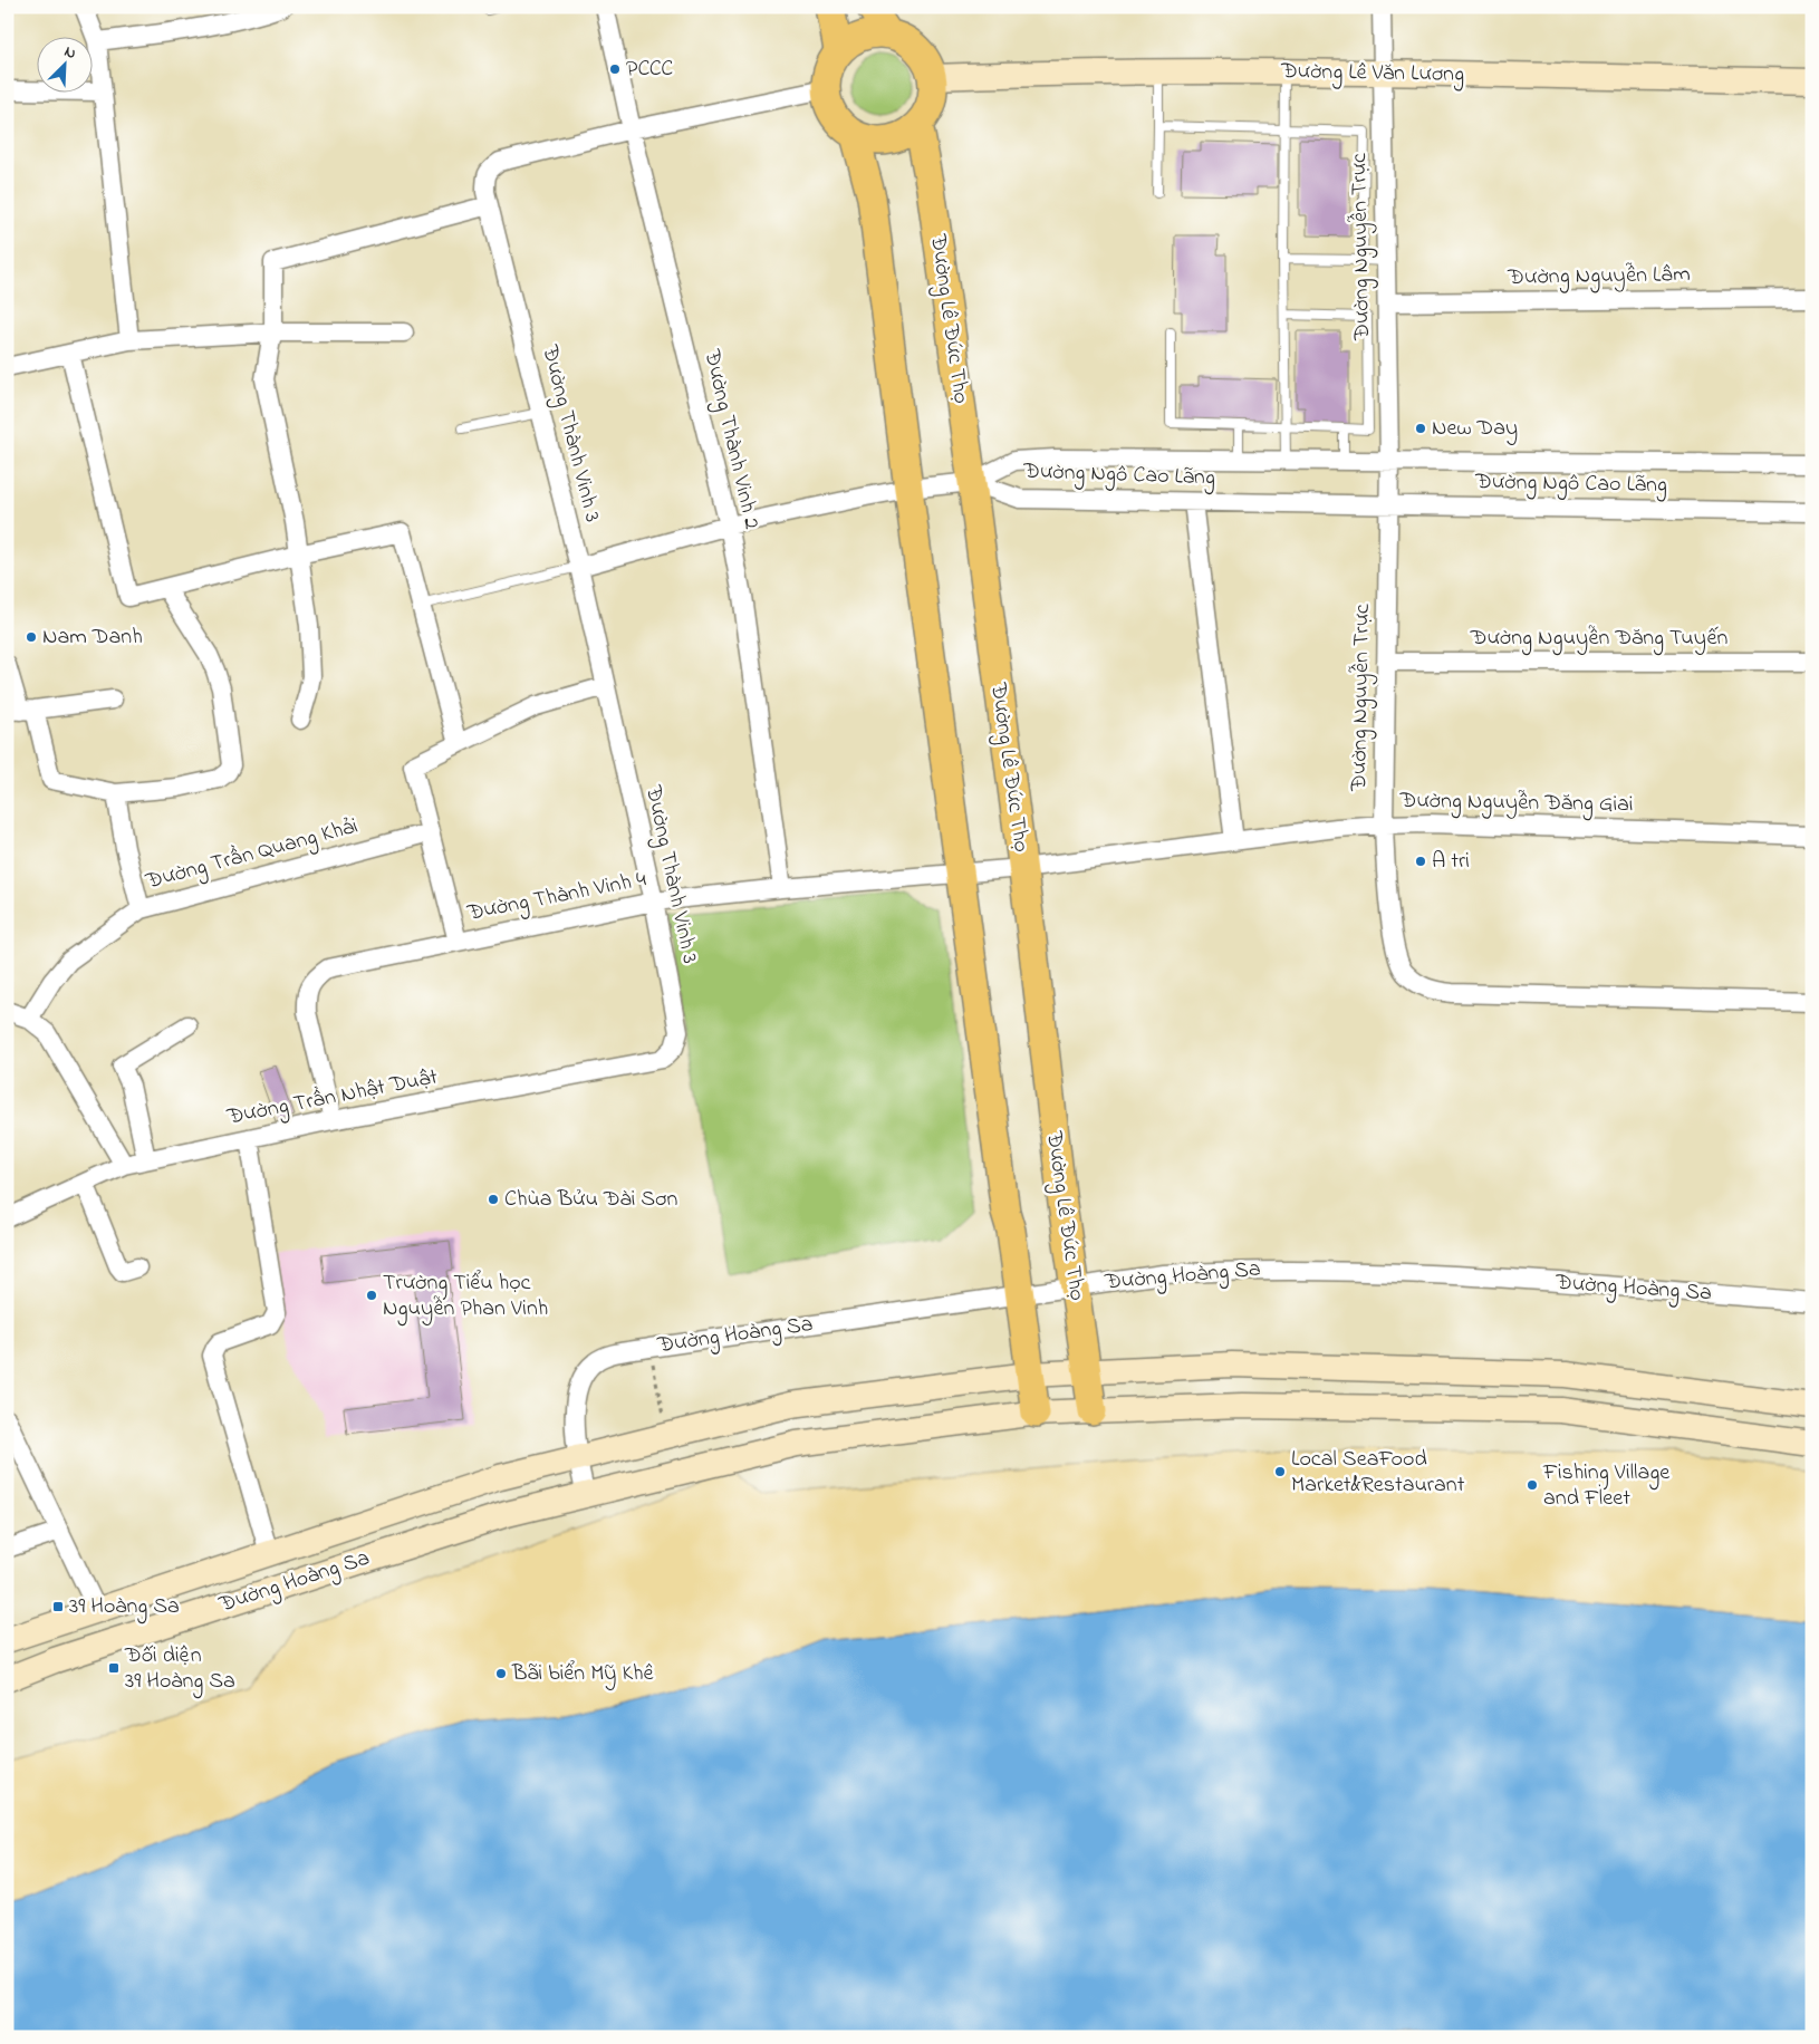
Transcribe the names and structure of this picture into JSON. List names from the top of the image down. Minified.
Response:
{"streets":{"main road":["Đường Lê Văn Lương","Đường Lê Đức Thọ","Đường Hoàng Sa"],"street":["Đường Nguyễn Trực","Đường Nguyễn Lâm","Đường Thành Vinh 3","Đường Thành Vinh 2","Đường Ngô Cao Lãng","Đường Nguyễn Đăng Tuyến","Đường Nguyễn Đăng Giai","Đường Trần Quang Khải","Đường Thành Vinh 4","Đường Trần Nhật Duật"]},"crossings":[["Đường Lê Văn Lương","Đường Nguyễn Trực"],["Đường Lê Văn Lương","Đường Lê Đức Thọ"],["Đường Lê Văn Lương","Đường Thành Vinh 3"],["Đường Nguyễn Trực","Đường Nguyễn Lâm"],["Đường Nguyễn Trực","Đường Ngô Cao Lãng"],["Đường Nguyễn Trực","Đường Nguyễn Đăng Tuyến"],["Đường Nguyễn Trực","Đường Nguyễn Đăng Giai"],["Đường Lê Đức Thọ","Đường Thành Vinh 3"],["Đường Lê Đức Thọ","Đường Ngô Cao Lãng"],["Đường Lê Đức Thọ","Đường Nguyễn Đăng Giai"],["Đường Lê Đức Thọ","Đường Hoàng Sa"],["Đường Thành Vinh 3","Đường Thành Vinh 2"],["Đường Thành Vinh 3","Đường Thành Vinh 4"],["Đường Thành Vinh 3","Đường Trần Nhật Duật"],["Đường Thành Vinh 2","Đường Thành Vinh 4"],["Đường Nguyễn Đăng Giai","Đường Thành Vinh 4"],["Đường Thành Vinh 4","Đường Trần Nhật Duật"]],"places":{"other":["PCCC","New Day","Nam Danh","A tri","Chùa Bửu Đài Sơn","Trường Tiểu học Nguyễn Phan Vinh","Local SeaFood Market&Restaurant","Fishing Village and Fleet","Bãi biển Mỹ Khê"],"transit":["39 Hoàng Sa","Đối diện 39 Hoàng Sa"]},"north":"top right"}
